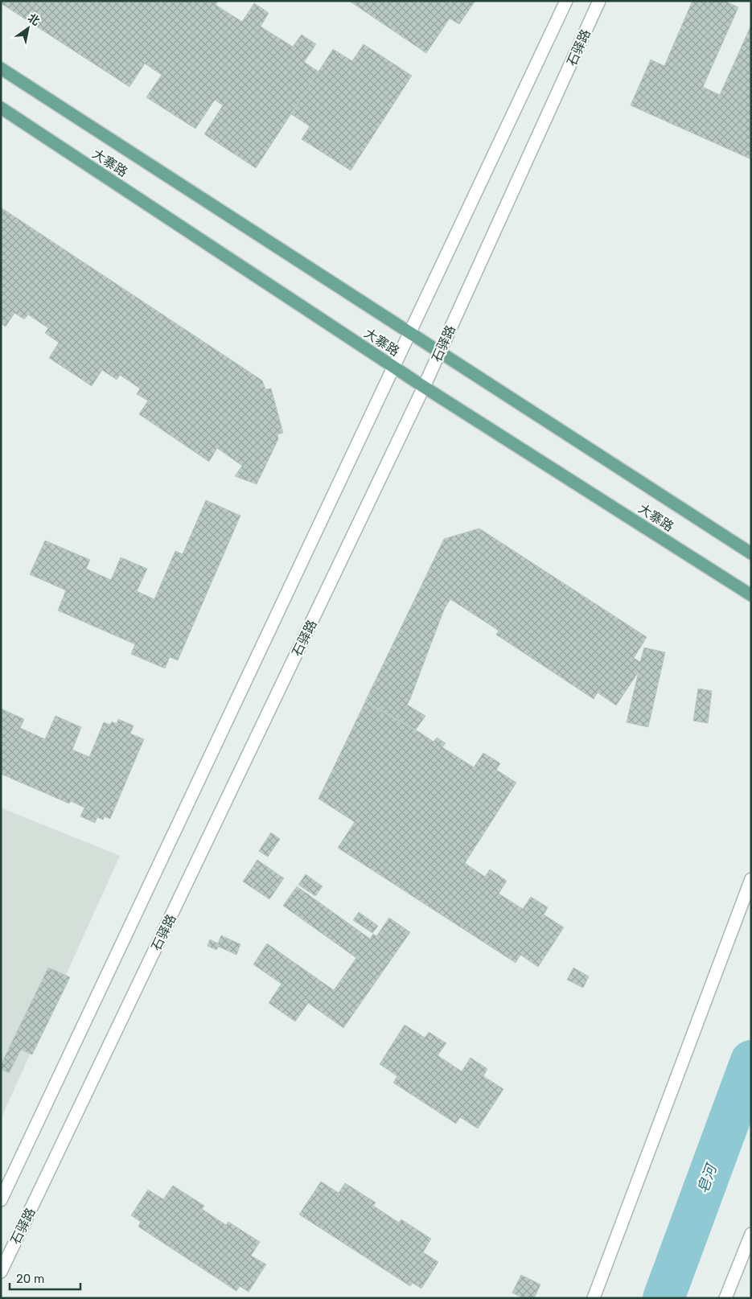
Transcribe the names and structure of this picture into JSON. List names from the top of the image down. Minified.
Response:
{"streets":{"main road":["大寨路"],"street":["石驿路"]},"crossings":[["石驿路","大寨路"]],"water":["皂河"],"scale_bar":"20 m","north":"top right"}
